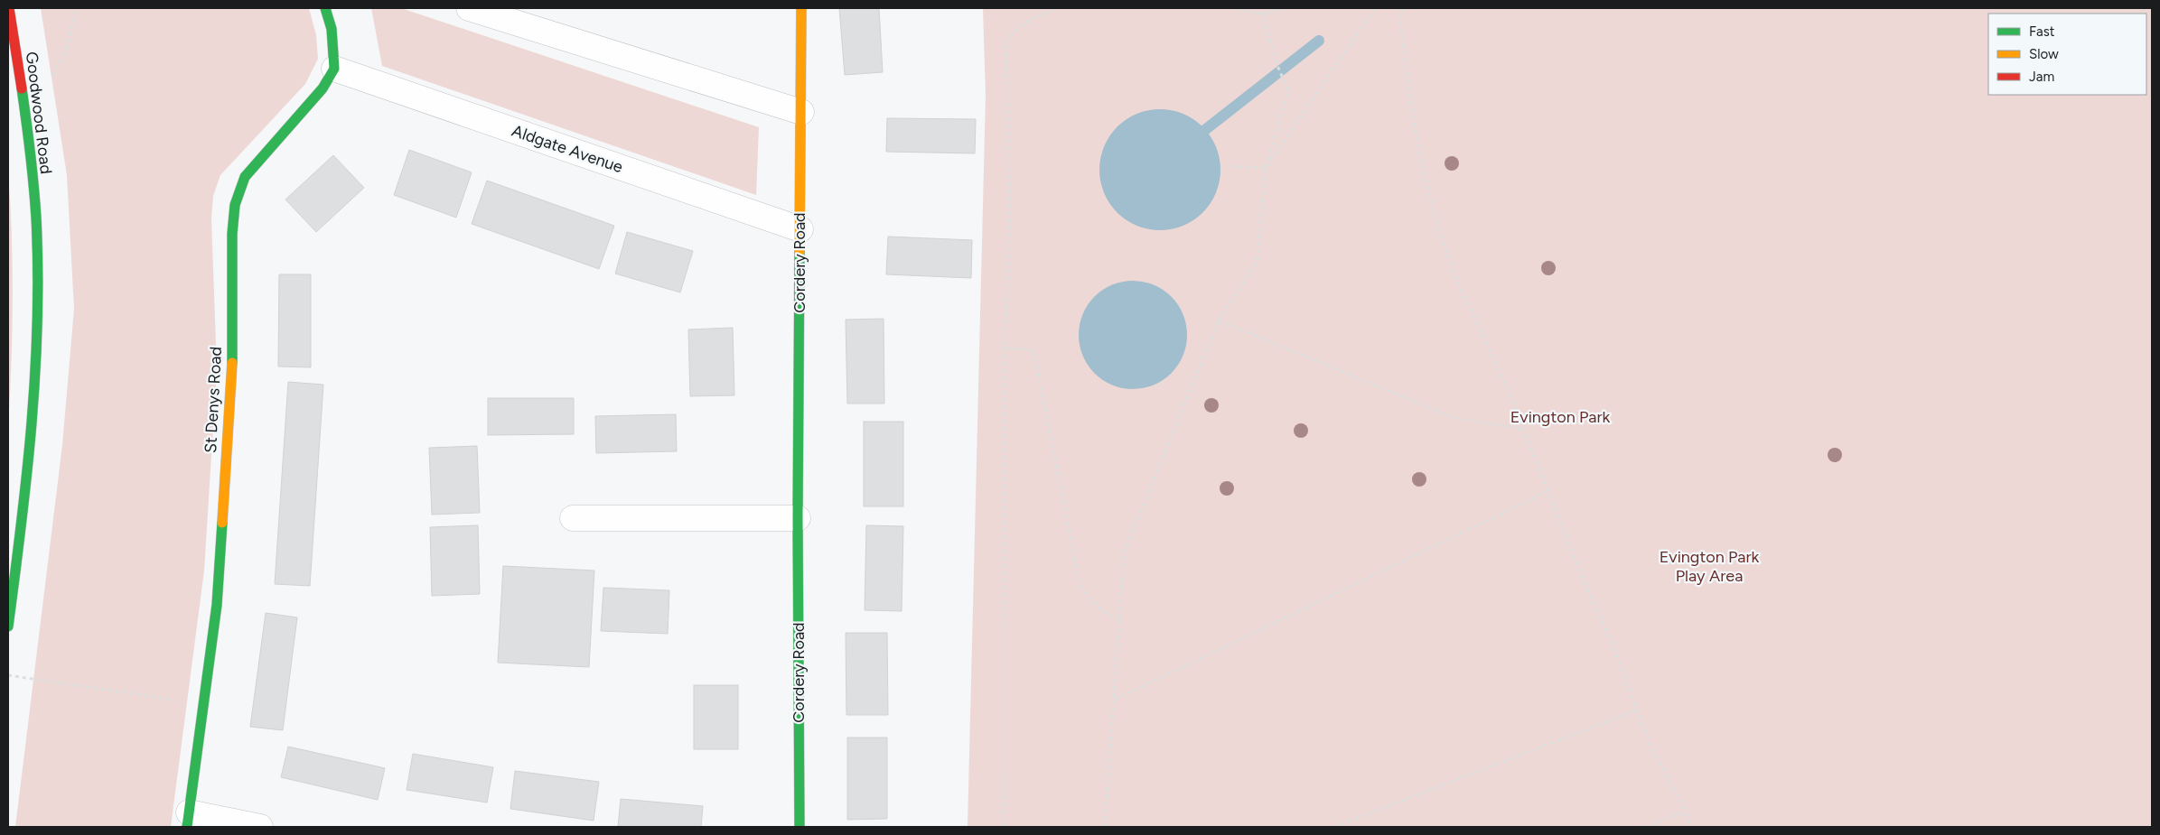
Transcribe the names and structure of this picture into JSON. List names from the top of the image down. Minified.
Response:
{"streets":{"street":["Goodwood Road","Aldgate Avenue","Cordery Road","St Denys Road"]},"crossings":[["Aldgate Avenue","Cordery Road"],["Aldgate Avenue","St Denys Road"]],"parks":["Evington Park","Evington Park Play Area"],"legend":["Fast","Slow","Jam"]}
